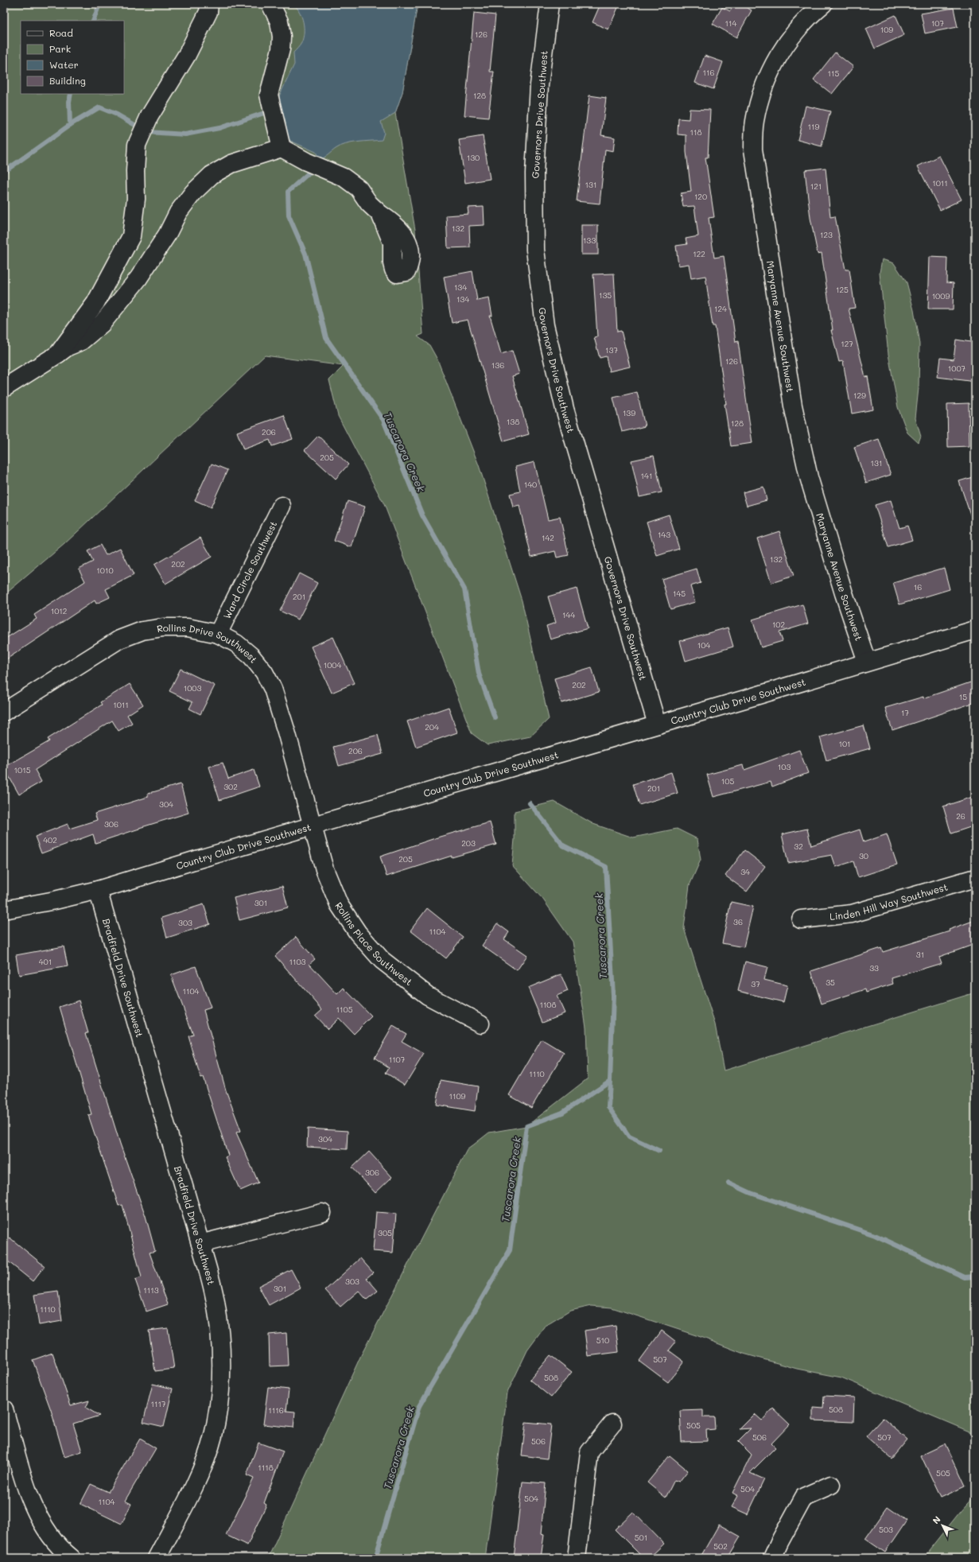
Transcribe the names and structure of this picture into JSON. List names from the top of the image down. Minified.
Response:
{"streets":{"street":["Governors Drive Southwest","Maryanne Avenue Southwest","Ward Circle Southwest","Rollins Drive Southwest","Country Club Drive Southwest","Linden Hill Way Southwest","Rollins Place Southwest","Bradfield Drive Southwest"]},"crossings":[["Governors Drive Southwest","Country Club Drive Southwest"],["Maryanne Avenue Southwest","Country Club Drive Southwest"],["Ward Circle Southwest","Rollins Drive Southwest"],["Rollins Drive Southwest","Country Club Drive Southwest"],["Rollins Drive Southwest","Rollins Place Southwest"],["Country Club Drive Southwest","Rollins Place Southwest"],["Country Club Drive Southwest","Bradfield Drive Southwest"]],"water":["Tuscarora Creek"],"house_numbers":["114","107","109","126","116","115","128","119","118","130","1011","131","121","120","132","123","133","122","134","125","135","1009","134","124","127","137","126","136","1007","129","139","138","128","206","205","131","141","140","143","142","132","202","1010","16","145","201","1012","144","102","104","1004","202","1003","15","1011","17","204","101","206","103","1015","105","302","201","304","26","306","402","203","32","30","205","34","301","36","303","1104","31","401","1103","33","35","37","1104","1108","1105","1107","1110","1109","304","306","305","303","301","1113","1110","510","507","508","1117","508","1116","505","506","507","506","1118","505","504","504","1104","503","501","502"],"legend":["Road","Park","Water","Building"],"north":"top left"}
